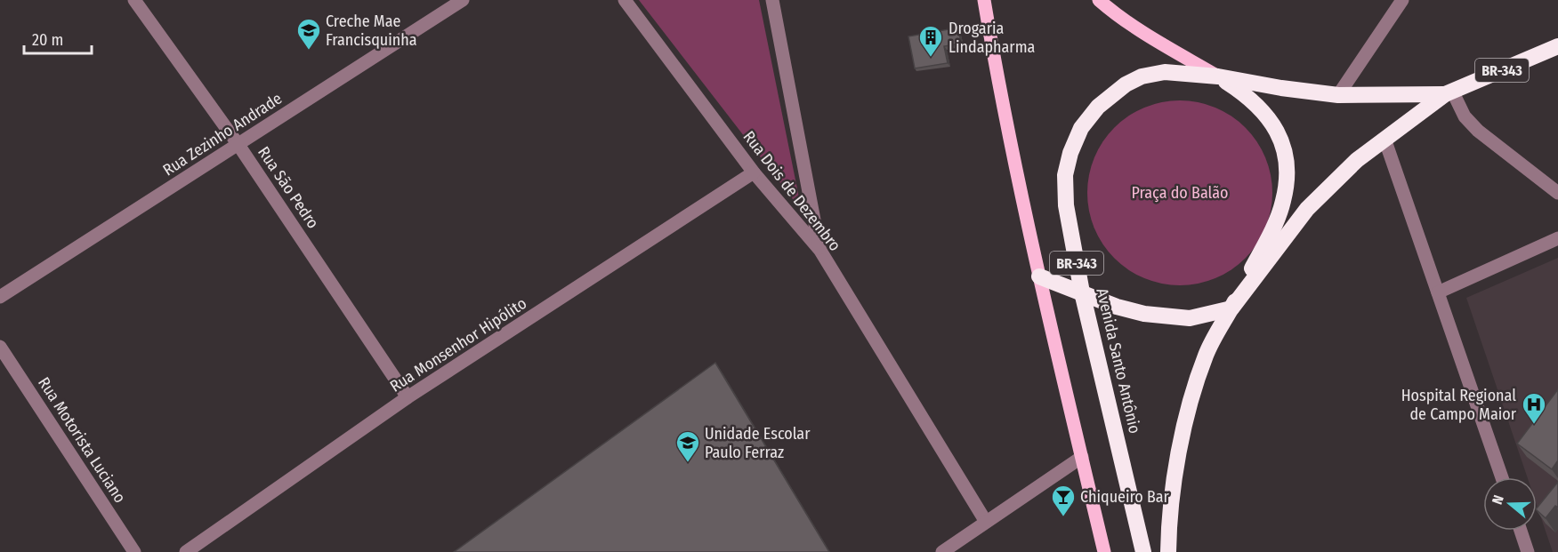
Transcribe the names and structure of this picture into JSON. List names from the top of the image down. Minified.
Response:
{"streets":{"highway":["BR-343","Avenida Santo Antônio"],"street":["Rua Zezinho Andrade","Rua São Pedro","Rua Dois de Dezembro","Rua Monsenhor Hipólito","Rua Motorista Luciano"]},"crossings":[["BR-343","Avenida Santo Antônio"],["Rua Zezinho Andrade","Rua São Pedro"],["Rua São Pedro","Rua Monsenhor Hipólito"],["Rua Dois de Dezembro","Rua Monsenhor Hipólito"]],"parks":["Praça do Balão"],"places":{"school or university":["Creche Mae Francisquinha","Unidade Escolar Paulo Ferraz"],"building":["Drogaria Lindapharma"],"hospital":["Hospital Regional de Campo Maior"],"bar":["Chiqueiro Bar"]},"scale_bar":"20 m","north":"left"}
